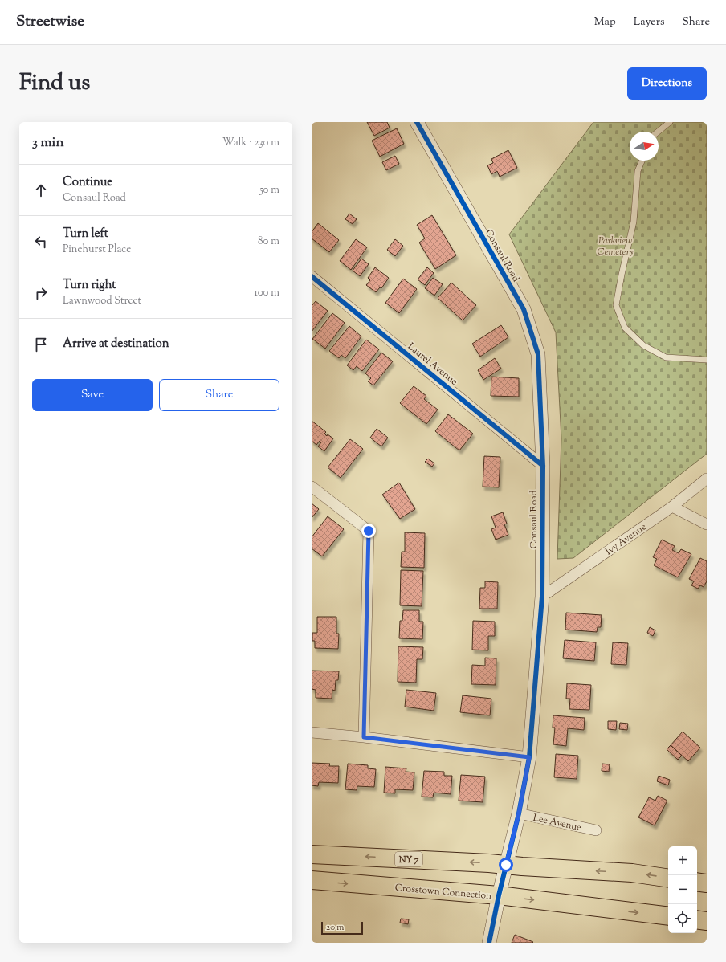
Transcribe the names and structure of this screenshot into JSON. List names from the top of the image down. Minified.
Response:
{"streets":{"highway":["NY 7","Crosstown Connection"],"street":["Consaul Road","Laurel Avenue","Ivy Avenue","Lee Avenue"]},"crossings":[["Consaul Road","Laurel Avenue"],["Consaul Road","Ivy Avenue"],["Consaul Road","Lee Avenue"],["Consaul Road","NY 7"],["Consaul Road","Crosstown Connection"]],"parks":["Parkview Cemetery"],"scale_bar":"20 m","north":"right","page":{"header":"Streetwise","nav":["Map","Layers","Share"],"title":"Find us","buttons":["Directions",["Save","Share"]],"heading":["3 min","Walk · 230 m"],"list":[["Continue","Consaul Road","50 m"],["Turn left","Pinehurst Place","80 m"],["Turn right","Lawnwood Street","100 m"],"Arrive at destination"],"map_buttons":["+","−"],"scale":"20 m"}}
